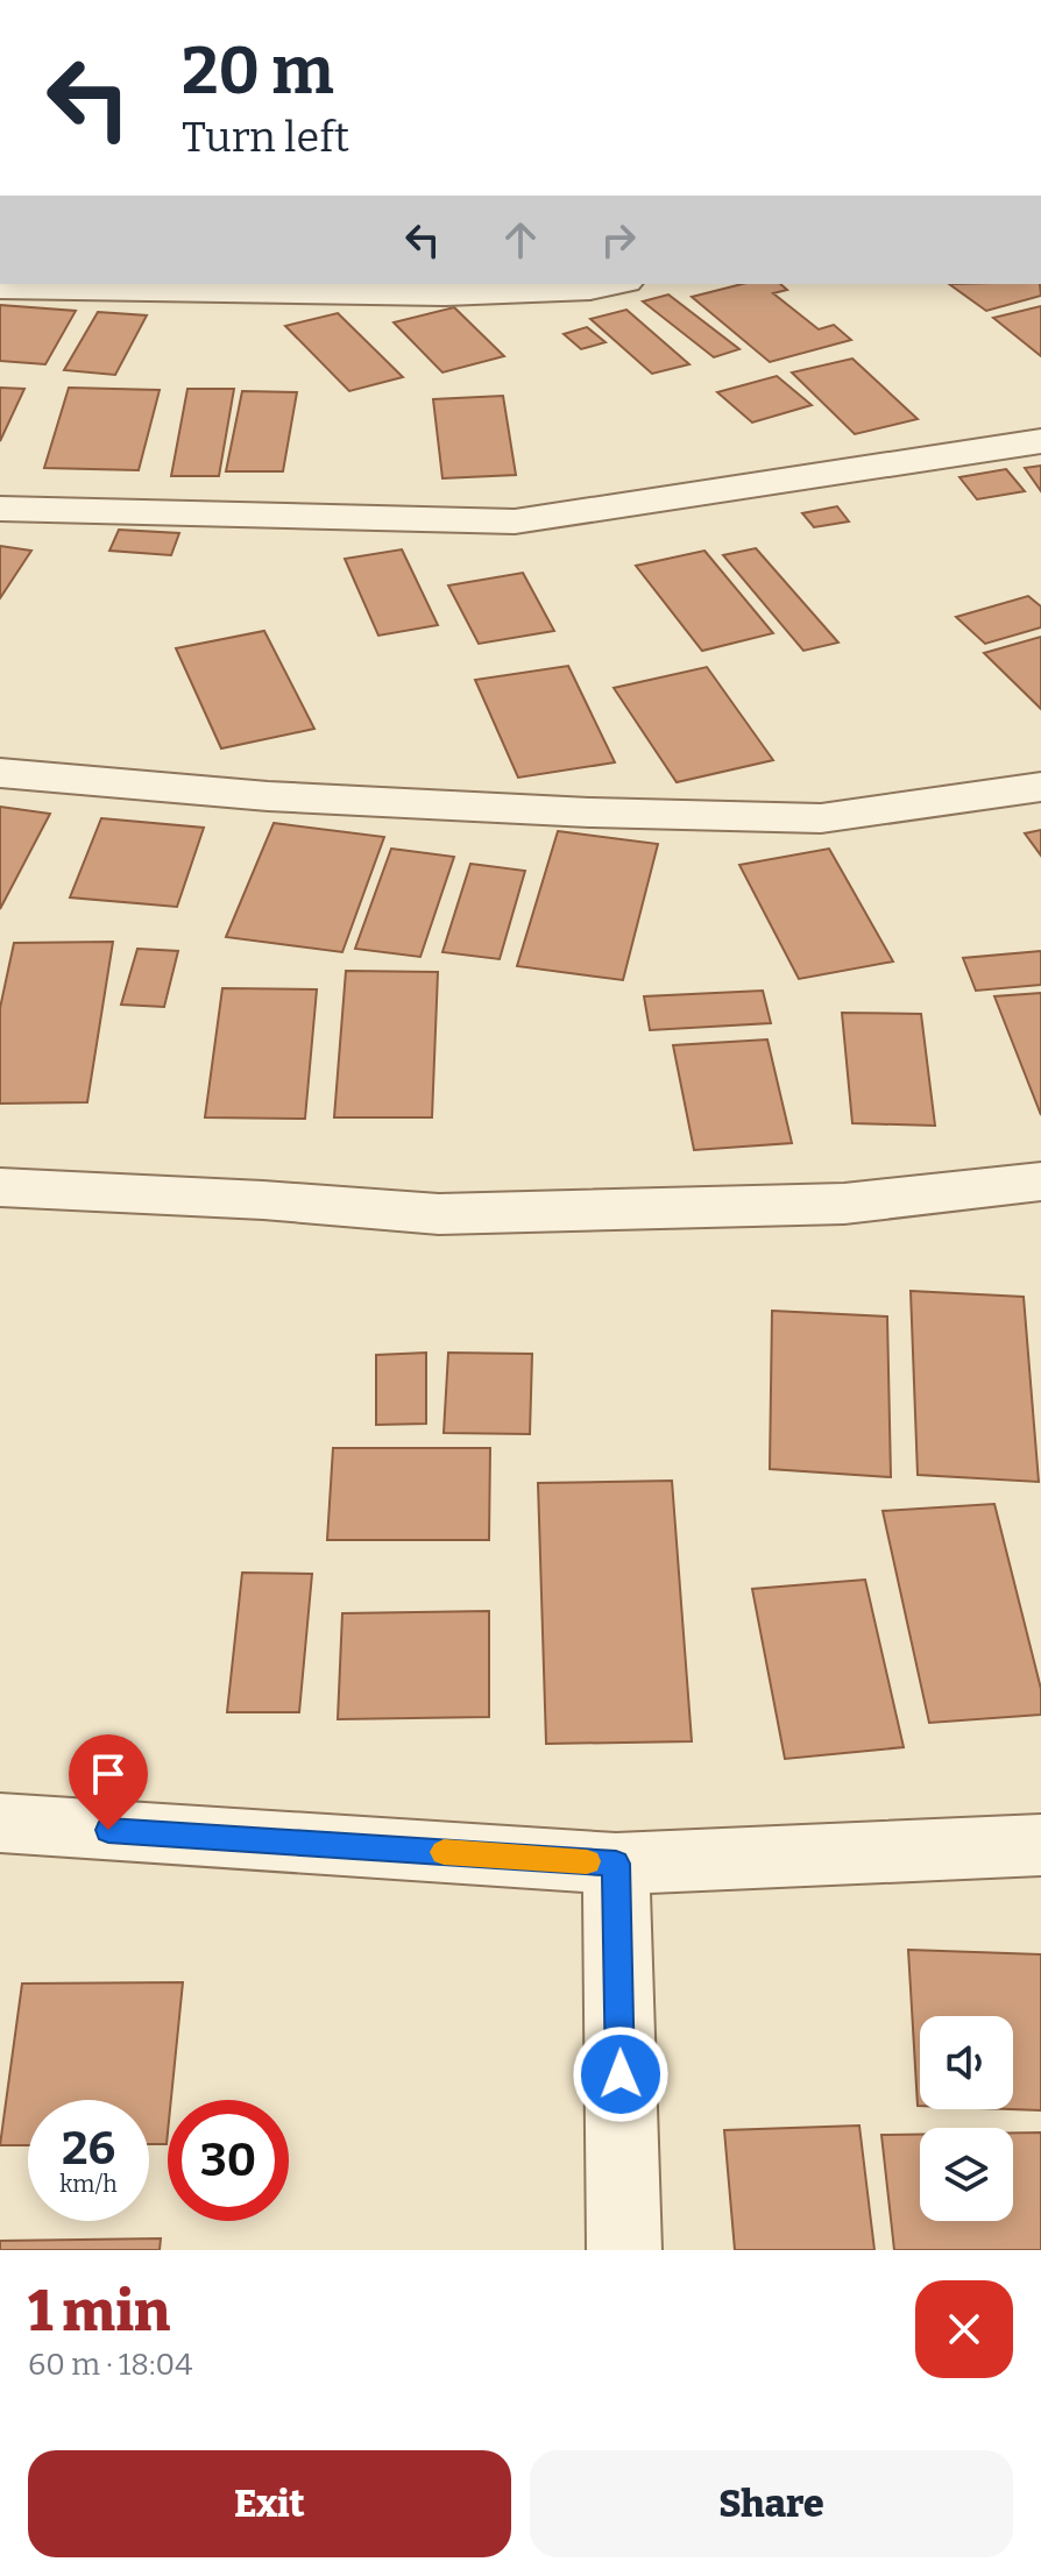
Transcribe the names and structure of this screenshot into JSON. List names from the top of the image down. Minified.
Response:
{"page":{"turn":["20 m","Turn left"],"speed":"26 km/h","limit":"30","heading":["1 min","60 m · 18:04"],"buttons":["Exit","Share"]}}
